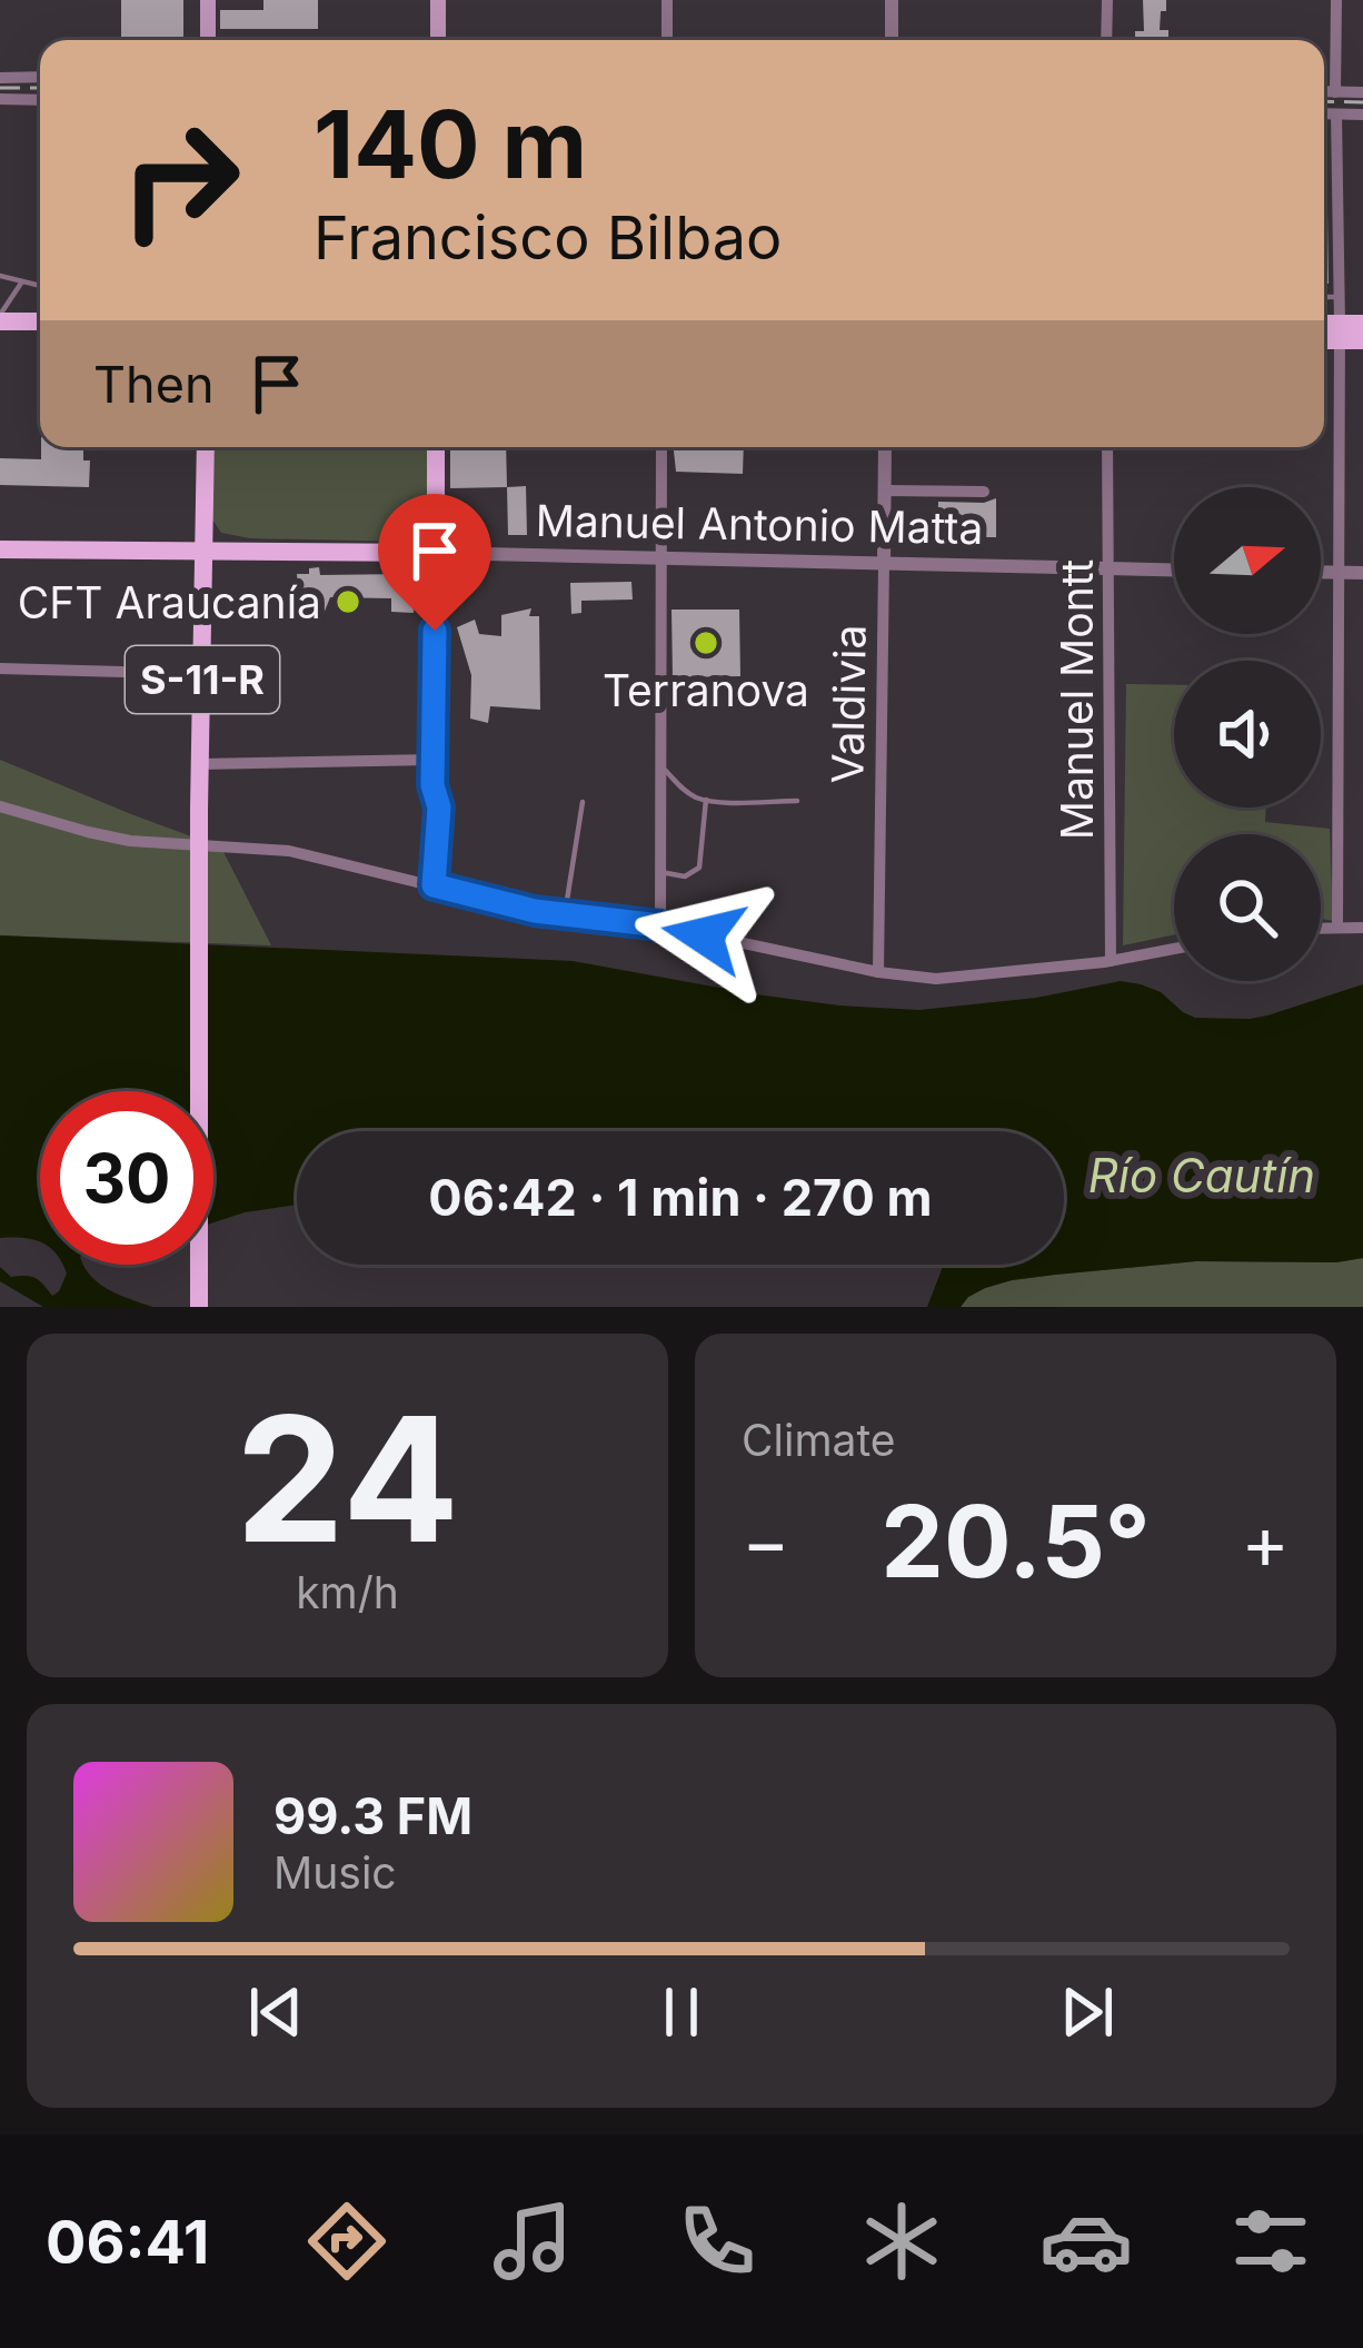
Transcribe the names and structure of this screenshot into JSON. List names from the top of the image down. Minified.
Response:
{"streets":{"main road":["Manuel Antonio Matta","S-11-R"],"street":["Manuel Montt","Valdivia"]},"crossings":[["Manuel Antonio Matta","S-11-R"],["Manuel Antonio Matta","Manuel Montt"],["Manuel Antonio Matta","Valdivia"]],"water":["Río Cautín"],"places":["CFT Araucanía","Terranova"],"north":"right","page":{"turn":["140 m","Francisco Bilbao"],"then":"Then","limit":"30","trip":"06:42 · 1 min · 270 m","tile":[["24","km/h"],"Climate"],"heat":["−","20.5°","+"],"song":["99.3 FM","Music"],"tabs":"06:41"}}
